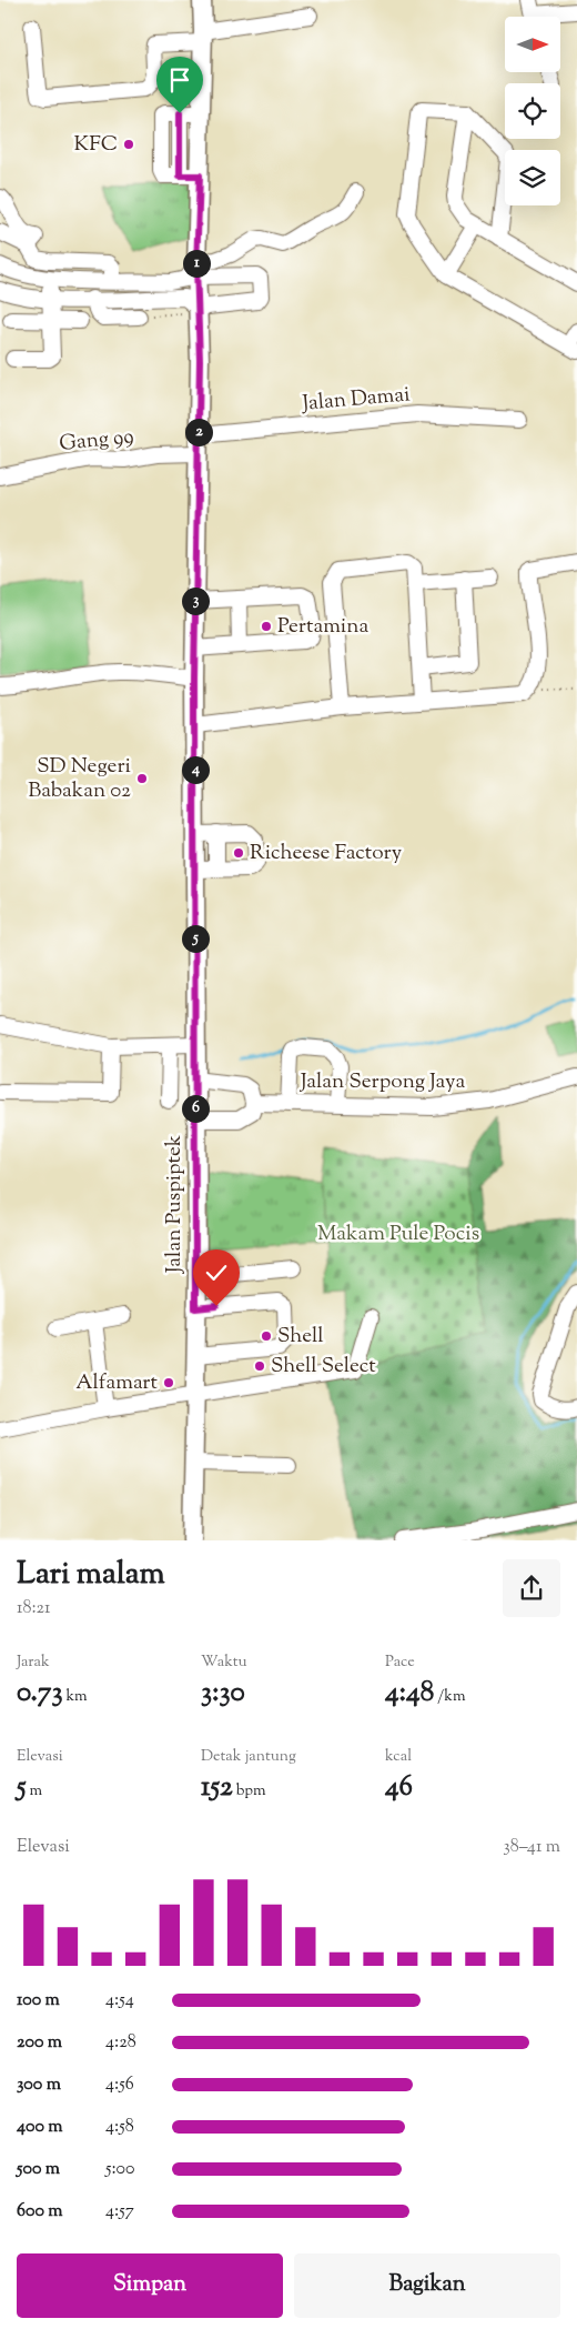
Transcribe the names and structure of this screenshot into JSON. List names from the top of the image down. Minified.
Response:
{"streets":{"main road":["Jalan Puspiptek"],"street":["Jalan Damai","Gang 99","Jalan Serpong Jaya"]},"crossings":[["Jalan Damai","Gang 99"],["Jalan Damai","Jalan Puspiptek"],["Gang 99","Jalan Puspiptek"]],"parks":["Makam Pule Pocis"],"places":["KFC","Pertamina","SD Negeri Babakan 02","Richeese Factory","Shell","Shell Select","Alfamart"],"north":"right","page":{"pins":["1","2","3","4","5","6"],"heading":["Lari malam","18:21"],"stats":[["Jarak","0.73 km"],["Waktu","3:30"],["Pace","4:48 /km"],["Elevasi","5 m"],["Detak jantung","152 bpm"],["kcal","46"]],"chart":["Elevasi","38–41 m"],"list":[{"name":"100 m","note":"4:54"},{"name":"200 m","note":"4:28"},{"name":"300 m","note":"4:56"},{"name":"400 m","note":"4:58"},{"name":"500 m","note":"5:00"},{"name":"600 m","note":"4:57"}],"buttons":["Simpan","Bagikan"]}}
